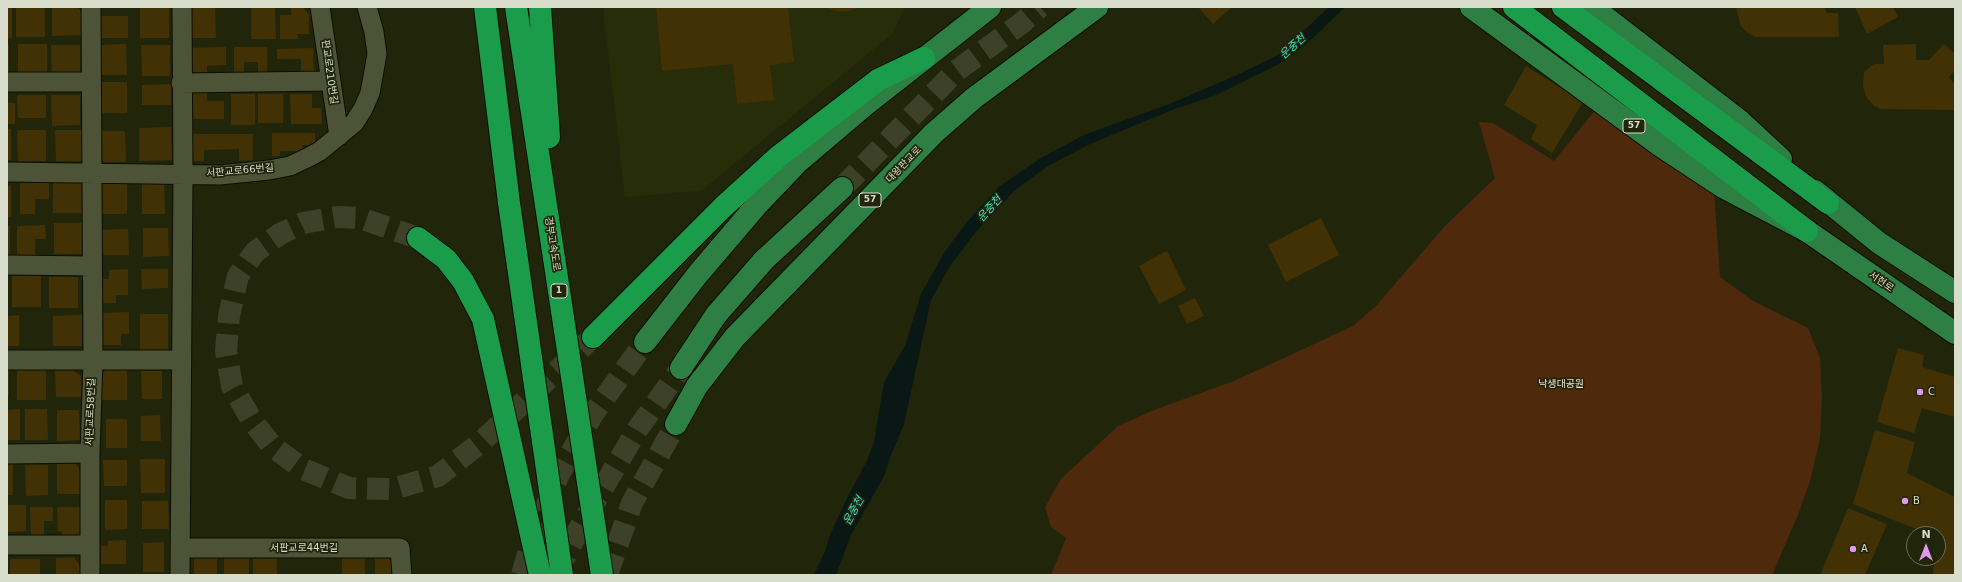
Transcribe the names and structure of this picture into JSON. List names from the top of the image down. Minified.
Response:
{"streets":{"highway":["경부고속도로","1"],"main road":["57","대왕판교로","서현로"],"street":["판교로210번길","서판교로66번길","서판교로58번길","서판교로44번길"]},"crossings":[["판교로210번길","서판교로66번길"],["57","서현로"]],"water":["운중천"],"parks":["낙생대공원"],"places":["C","B","A"],"north":"top"}
